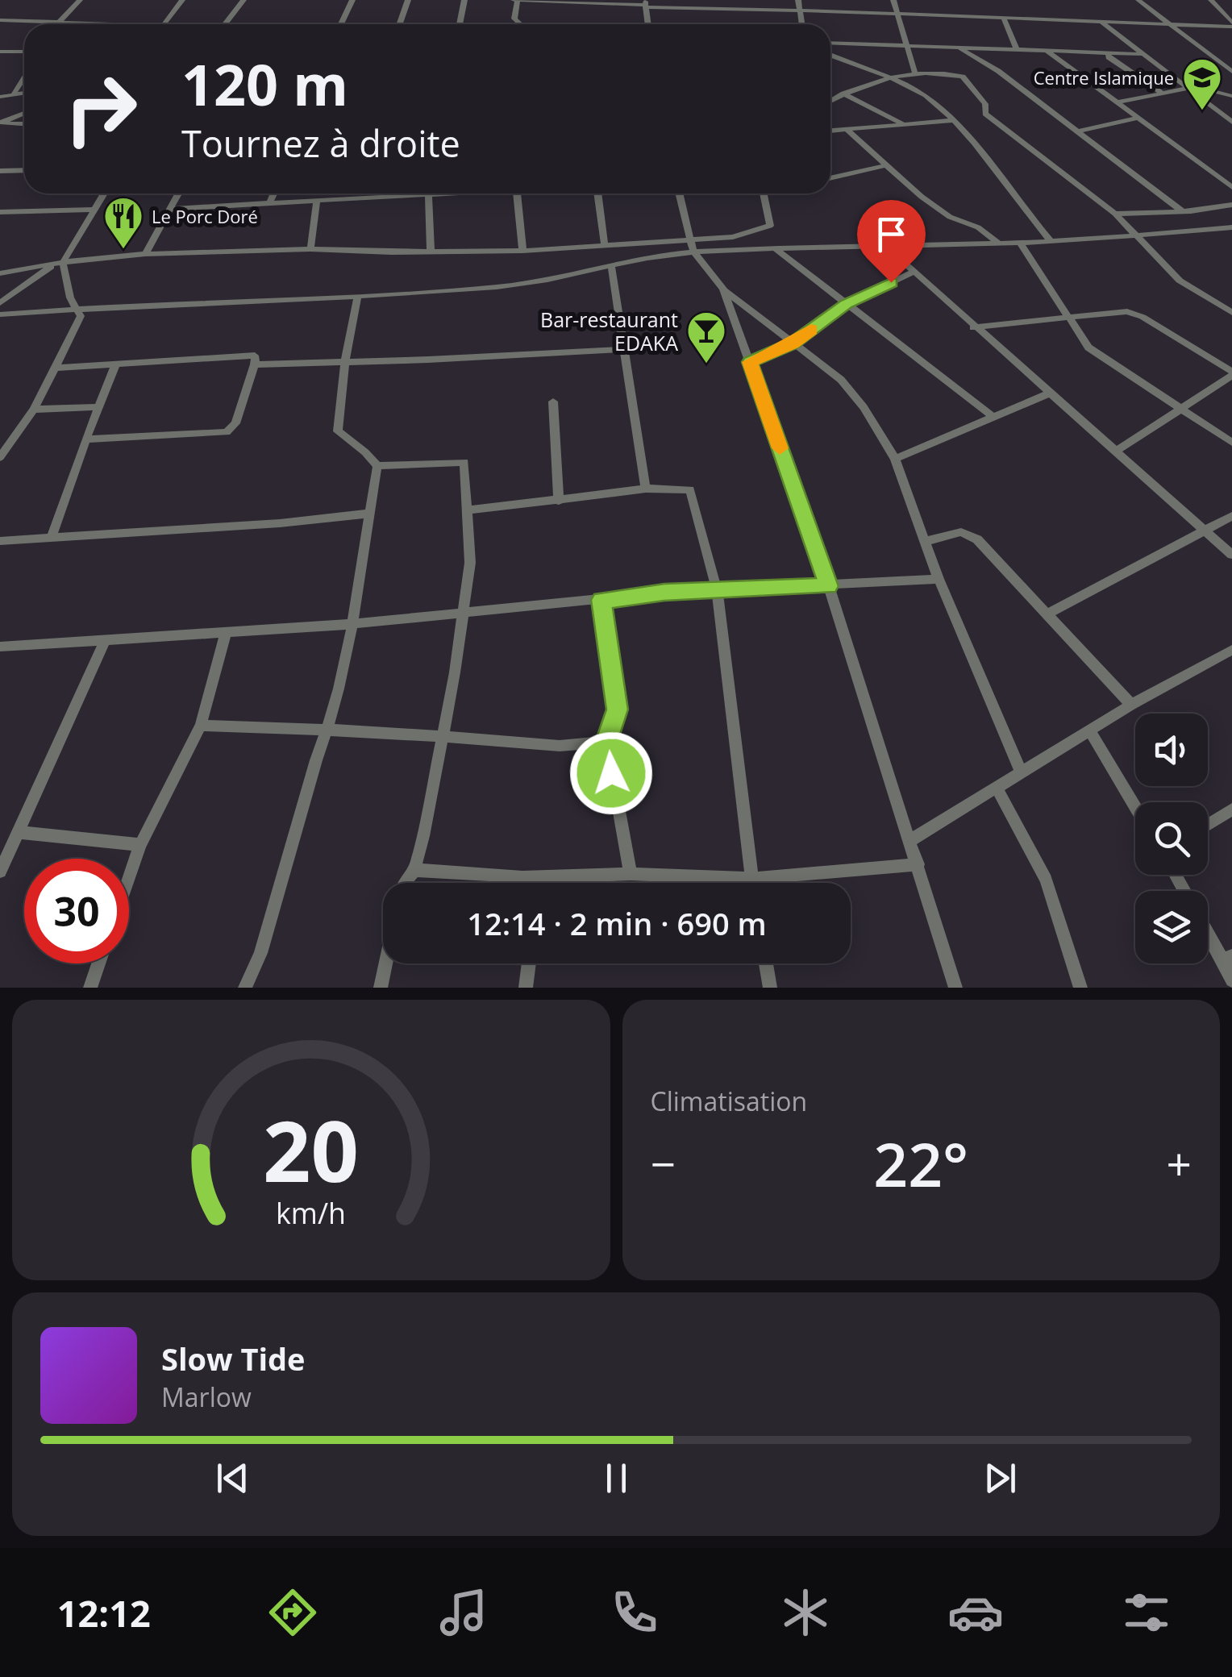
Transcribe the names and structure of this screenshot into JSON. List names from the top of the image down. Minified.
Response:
{"places":{"school or university":["Centre Islamique"],"restaurant":["Le Porc Doré"],"bar":["Bar-restaurant EDAKA"]},"page":{"turn":["120 m","Tournez à droite"],"limit":"30","trip":"12:14 · 2 min · 690 m","tile":"Climatisation","heat":["−","22°","+"],"song":["Slow Tide","Marlow"],"tabs":"12:12","gauge":["20","km/h"]}}
